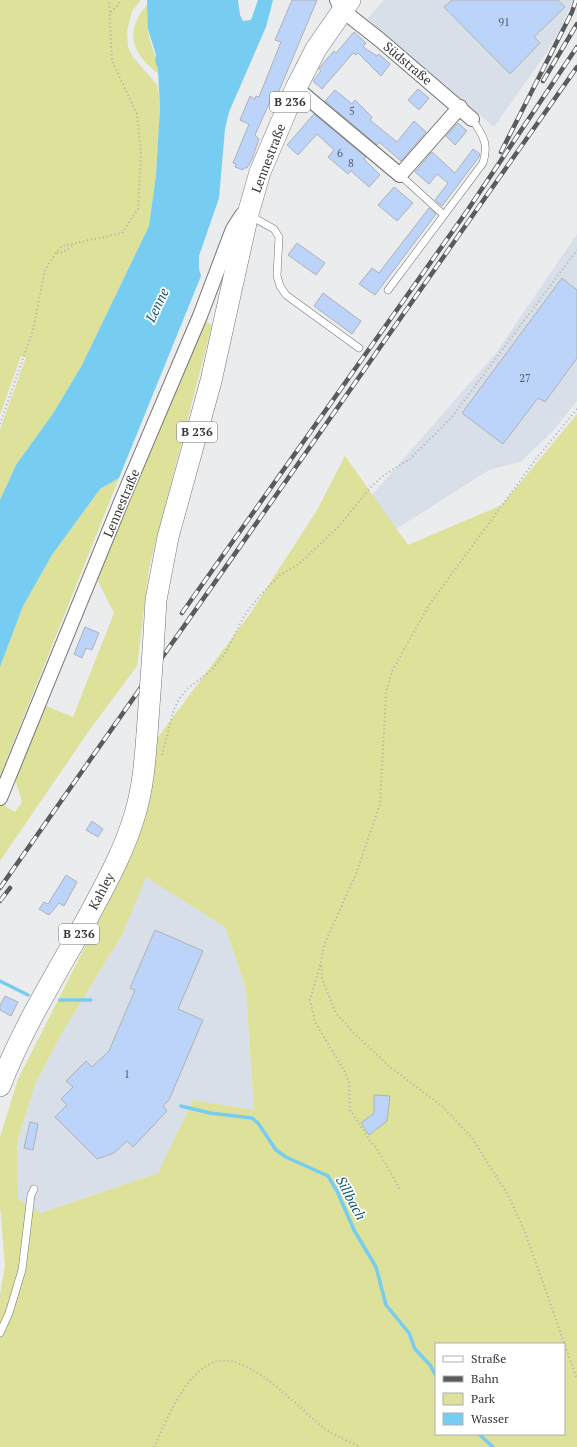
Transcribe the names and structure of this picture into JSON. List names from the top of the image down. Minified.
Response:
{"streets":{"main road":["B 236","Lennestraße","Kahley"],"street":["Südstraße"]},"crossings":[["Südstraße","Lennestraße"],["Lennestraße","Kahley"]],"water":["Lenne","Sillbach"],"house_numbers":["91","5","6","8","27","1"],"legend":["Straße","Bahn","Park","Wasser"]}
